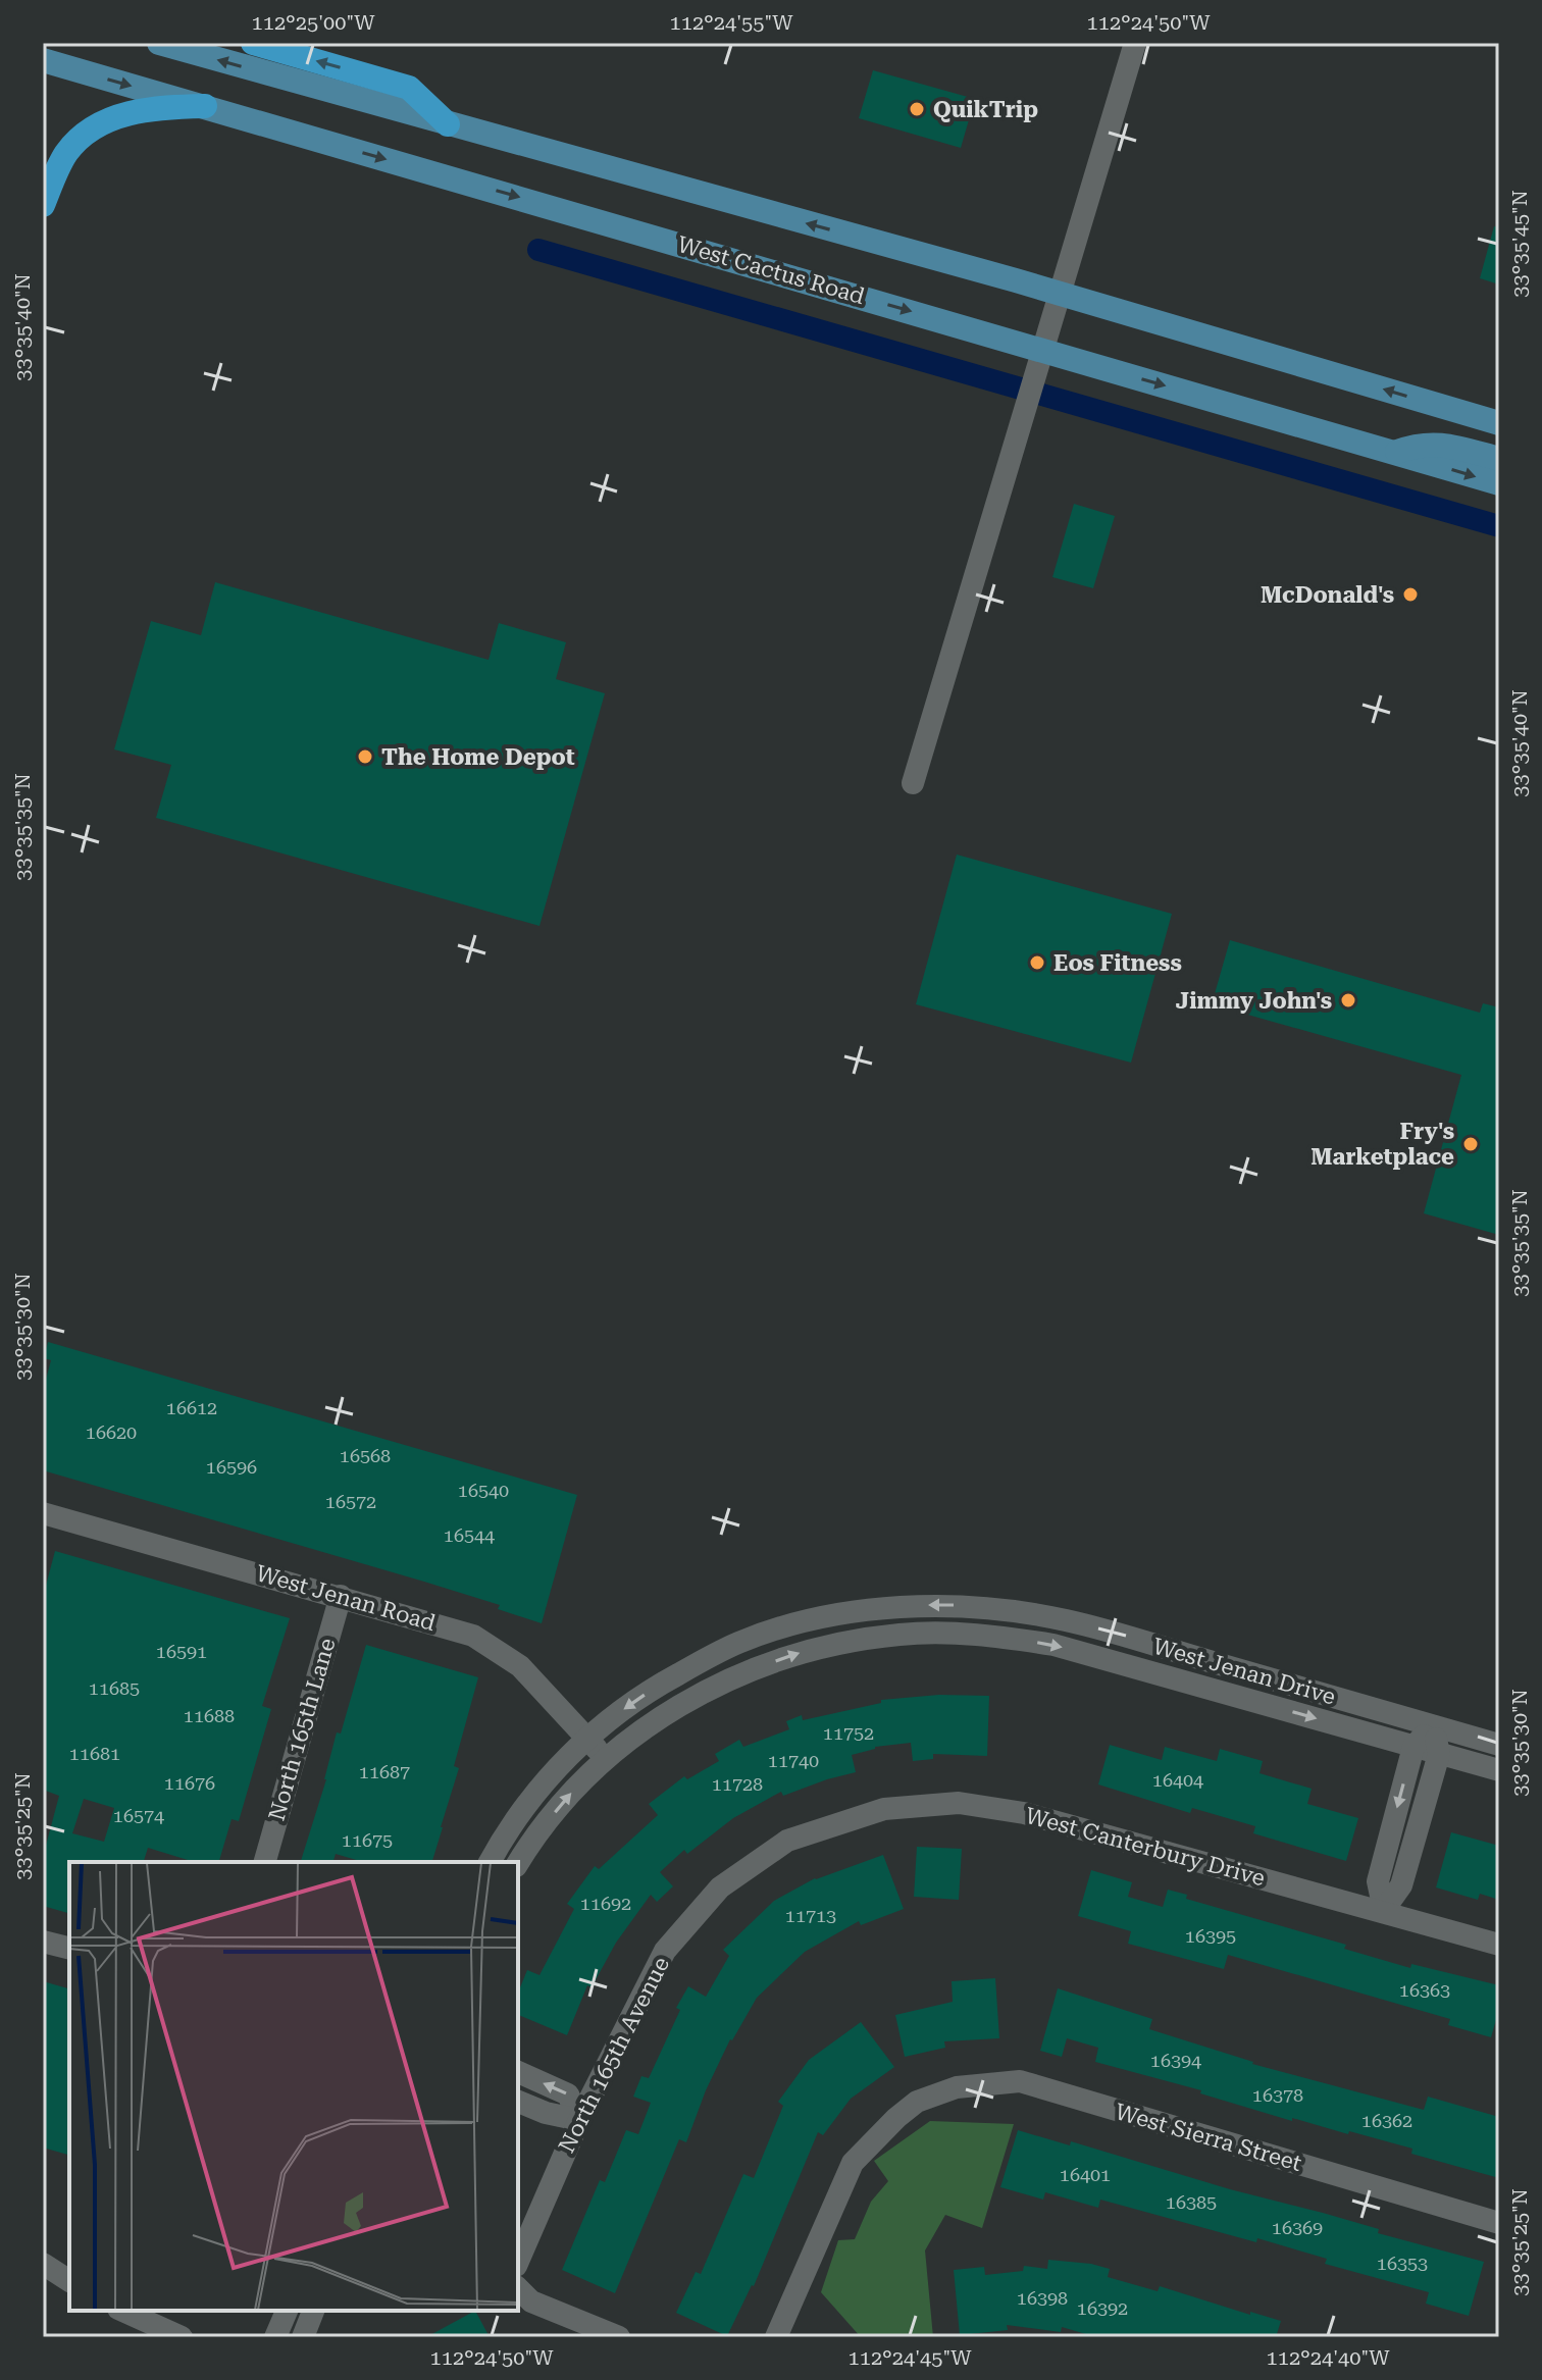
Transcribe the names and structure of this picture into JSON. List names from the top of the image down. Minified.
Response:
{"streets":{"main road":["West Cactus Road"],"street":["West Jenan Road","West Jenan Drive","North 165th Lane","West Canterbury Drive","North 165th Avenue","West Sierra Street"]},"crossings":[["West Jenan Road","West Jenan Drive"],["West Jenan Road","North 165th Lane"],["West Canterbury Drive","North 165th Avenue"]],"places":["QuikTrip","McDonald's","The Home Depot","Eos Fitness","Jimmy John's","Fry's Marketplace"],"house_numbers":["16612","16620","16568","16596","16540","16572","16544","16591","11685","11688","11752","11681","11740","11687","16404","11676","11728","16574","11675","11692","11713","16395","16363","16394","16378","16362","16401","16385","16369","16353","16398","16392"],"coordinates":["112°25'00\"W","112°24'55\"W","112°24'50\"W","33°35'45\"N","33°35'40\"N","33°35'35\"N","33°35'30\"N","33°35'25\"N","112°24'45\"W","112°24'40\"W"]}
